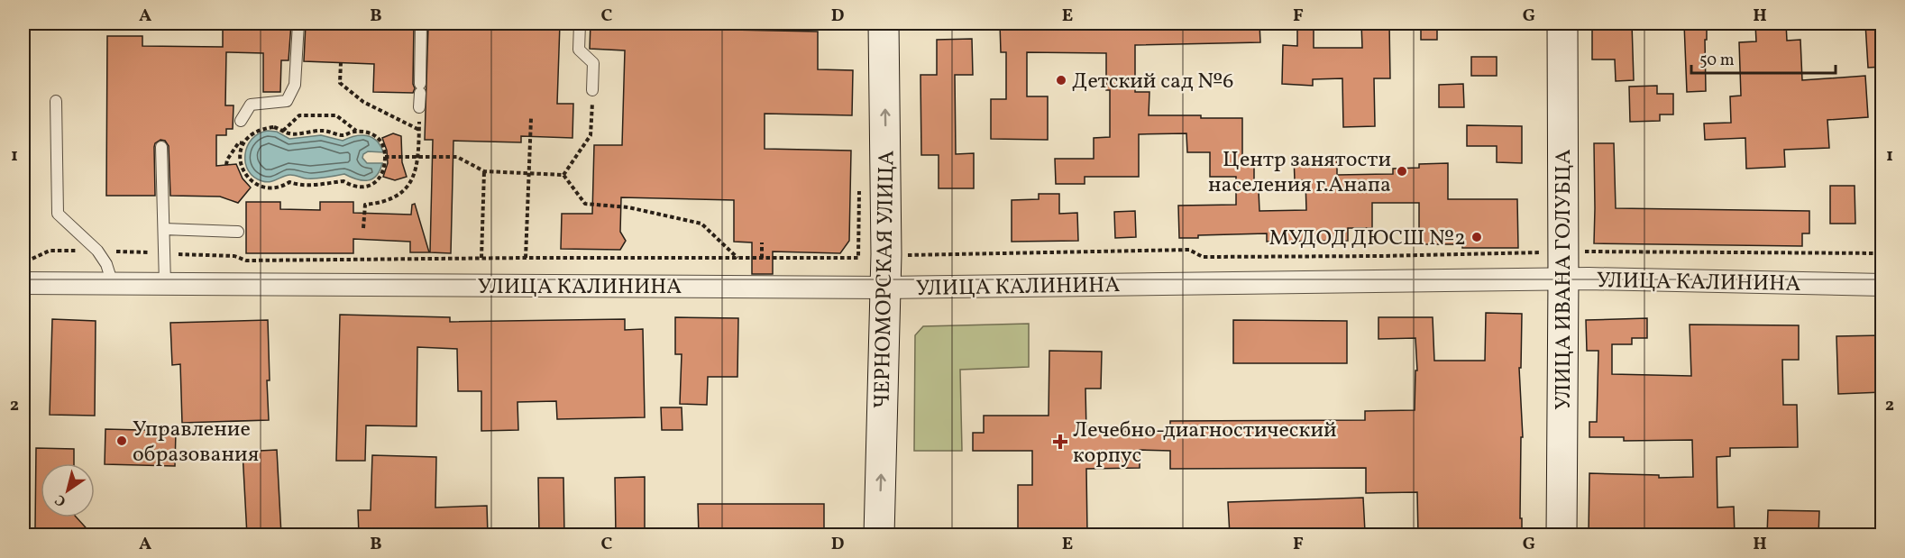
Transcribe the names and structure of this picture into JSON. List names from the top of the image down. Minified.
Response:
{"streets":{"street":["ЧЕРНОМОРСКАЯ УЛИЦА","УЛИЦА ИВАНА ГОЛУБЦА","УЛИЦА КАЛИНИНА"]},"crossings":[["ЧЕРНОМОРСКАЯ УЛИЦА","УЛИЦА КАЛИНИНА"],["УЛИЦА ИВАНА ГОЛУБЦА","УЛИЦА КАЛИНИНА"]],"one_way":["ЧЕРНОМОРСКАЯ УЛИЦА"],"places":{"other":["Детский сад №6","Центр занятости населения г.Анапа","МУДОД ДЮСШ №2","Управление образования"],"health":["Лечебно-диагностический корпус"]},"scale_bar":"50 m","north":"bottom left","grid":{"columns":["A","B","C","D","E","F","G","H"],"rows":["1","2"]}}
